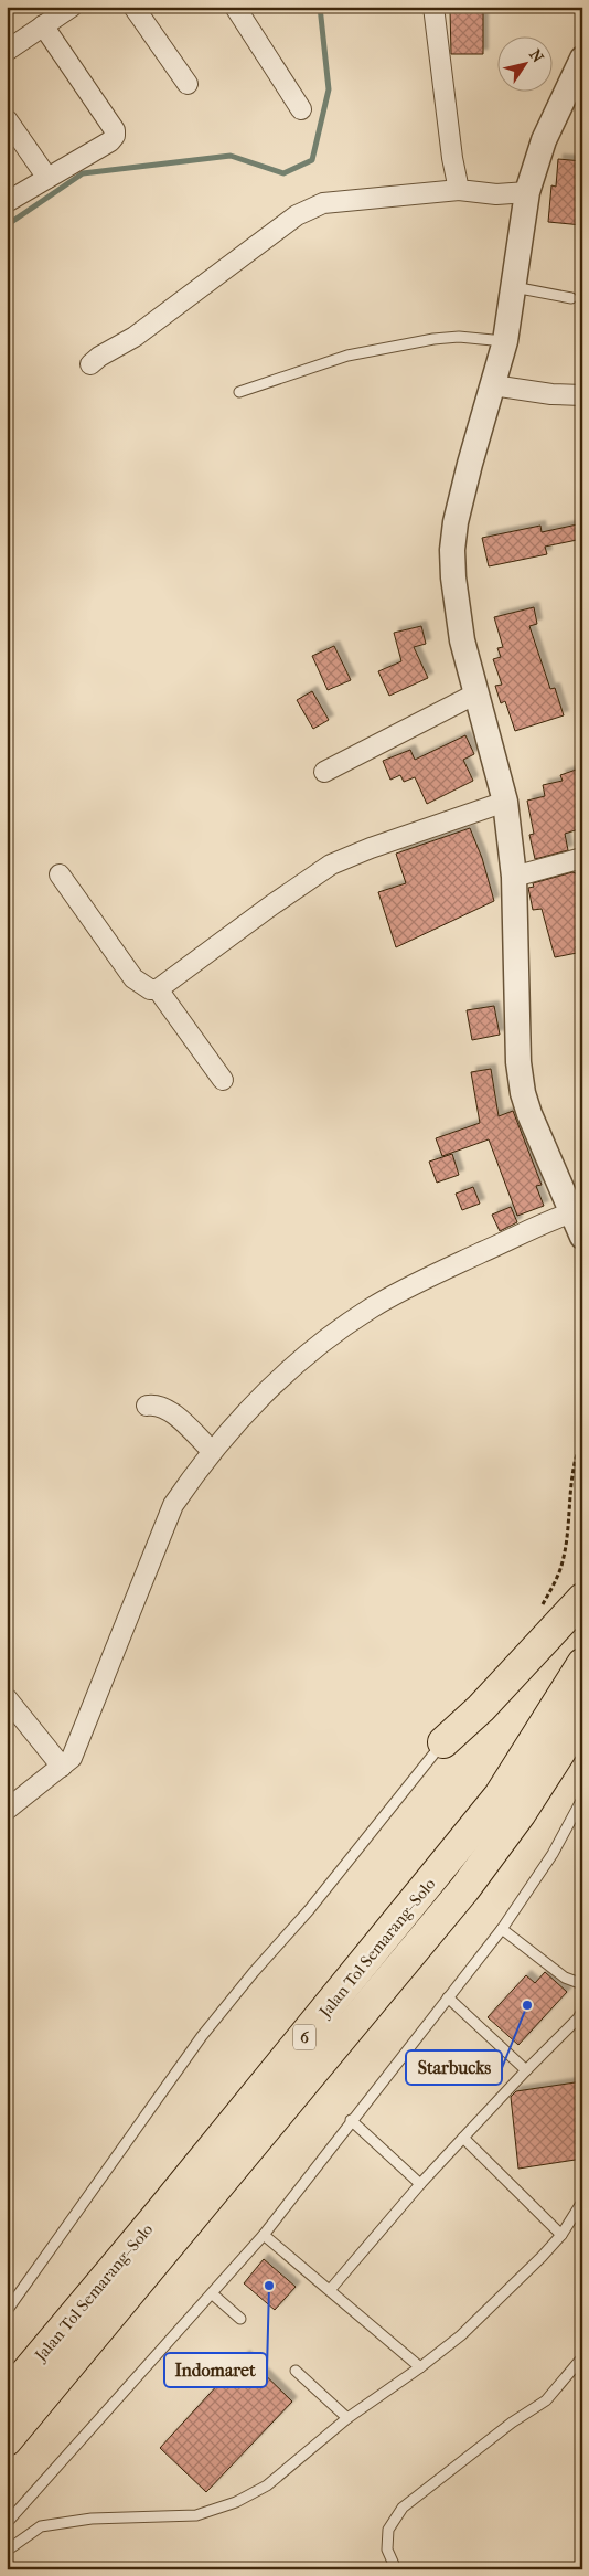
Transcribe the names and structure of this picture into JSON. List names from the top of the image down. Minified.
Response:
{"streets":{"highway":["Jalan Tol Semarang–Solo","6"]},"places":["Starbucks","Indomaret"],"north":"top right"}
